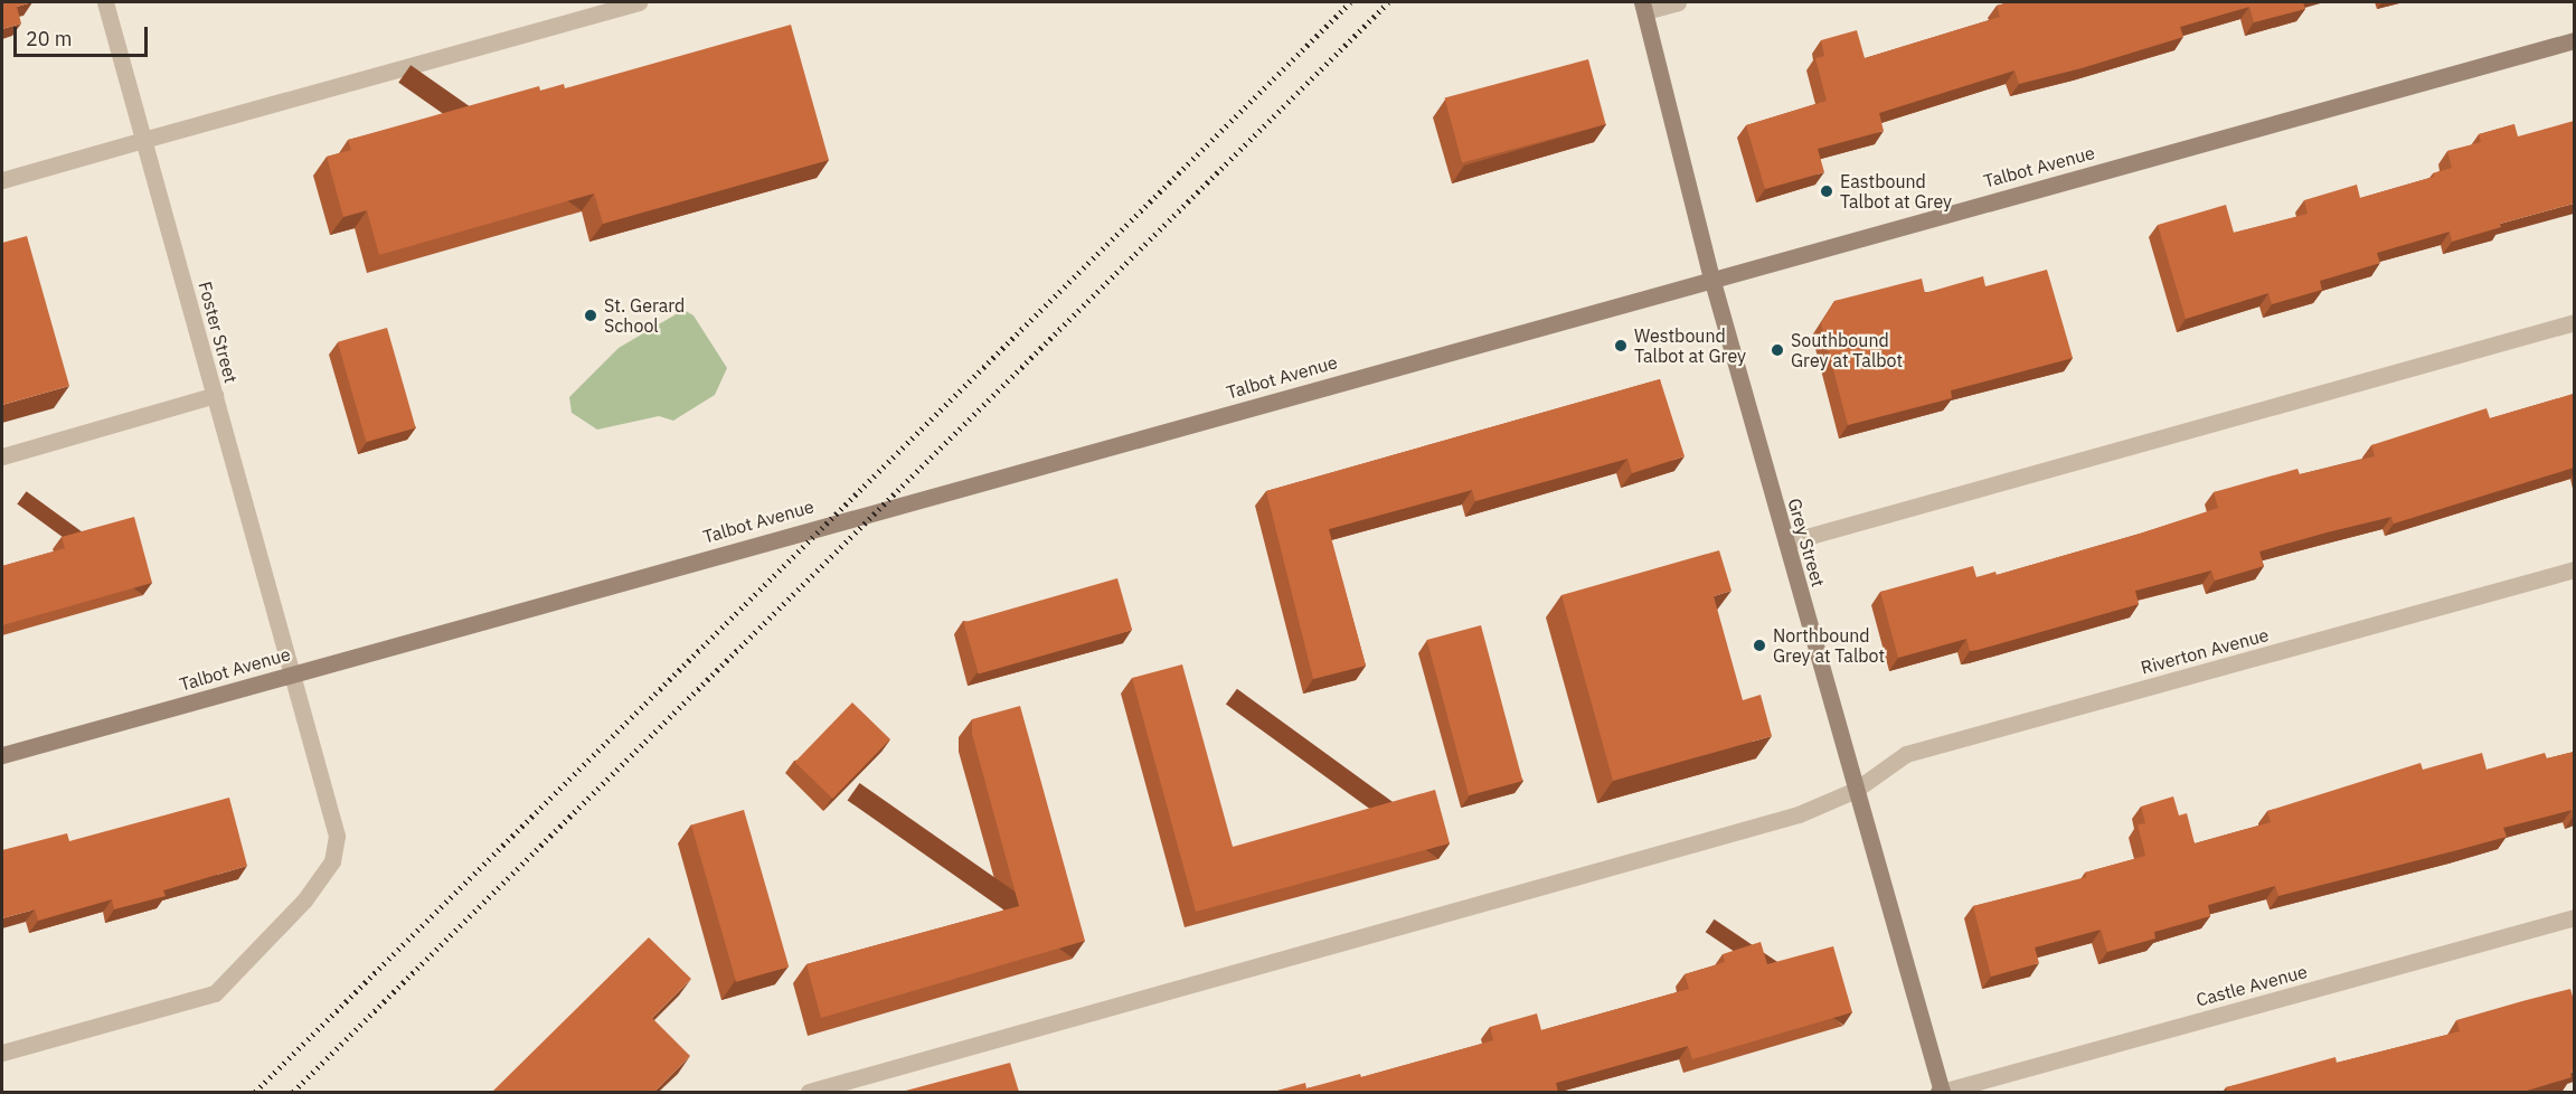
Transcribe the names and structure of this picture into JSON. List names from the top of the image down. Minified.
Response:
{"streets":{"street":["Talbot Avenue","Foster Street","Grey Street","Riverton Avenue","Castle Avenue"]},"crossings":[["Talbot Avenue","Foster Street"],["Talbot Avenue","Grey Street"],["Grey Street","Riverton Avenue"],["Grey Street","Castle Avenue"]],"places":["Eastbound Talbot at Grey","St. Gerard School","Westbound Talbot at Grey","Southbound Grey at Talbot","Northbound Grey at Talbot"],"scale_bar":"20 m"}
